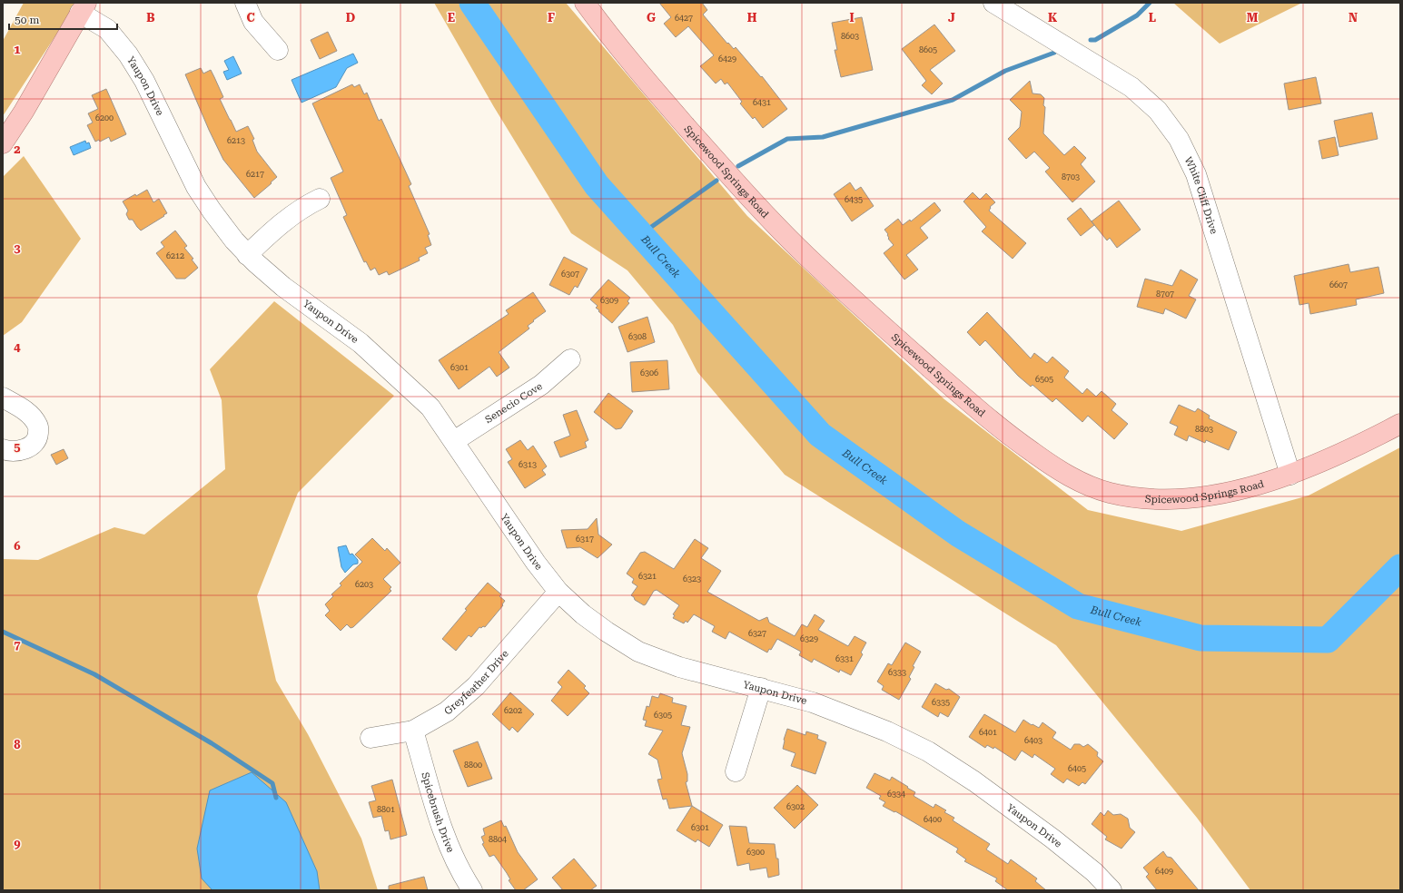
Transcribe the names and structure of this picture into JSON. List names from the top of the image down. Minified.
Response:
{"streets":{"main road":["Spicewood Springs Road"],"street":["Yaupon Drive","White Cliff Drive","Senecio Cove","Greyfeather Drive","Spicebrush Drive"]},"crossings":[["Yaupon Drive","Senecio Cove"],["Yaupon Drive","Greyfeather Drive"],["Spicewood Springs Road","White Cliff Drive"],["Greyfeather Drive","Spicebrush Drive"]],"water":["Bull Creek"],"house_numbers":["6427","8603","8605","6429","6431","6200","6213","6217","8703","6435","6212","6307","6607","8707","6309","6308","6301","6306","6505","8803","6313","6317","6321","6323","6203","6327","6329","6331","6333","6335","6202","6305","6401","6403","8800","6405","6334","6302","8801","6400","6301","8804","6300","6409"],"scale_bar":"50 m","grid":{"columns":["B","C","D","E","F","G","H","I","J","K","L","M","N"],"rows":["1","2","3","4","5","6","7","8","9"]}}
